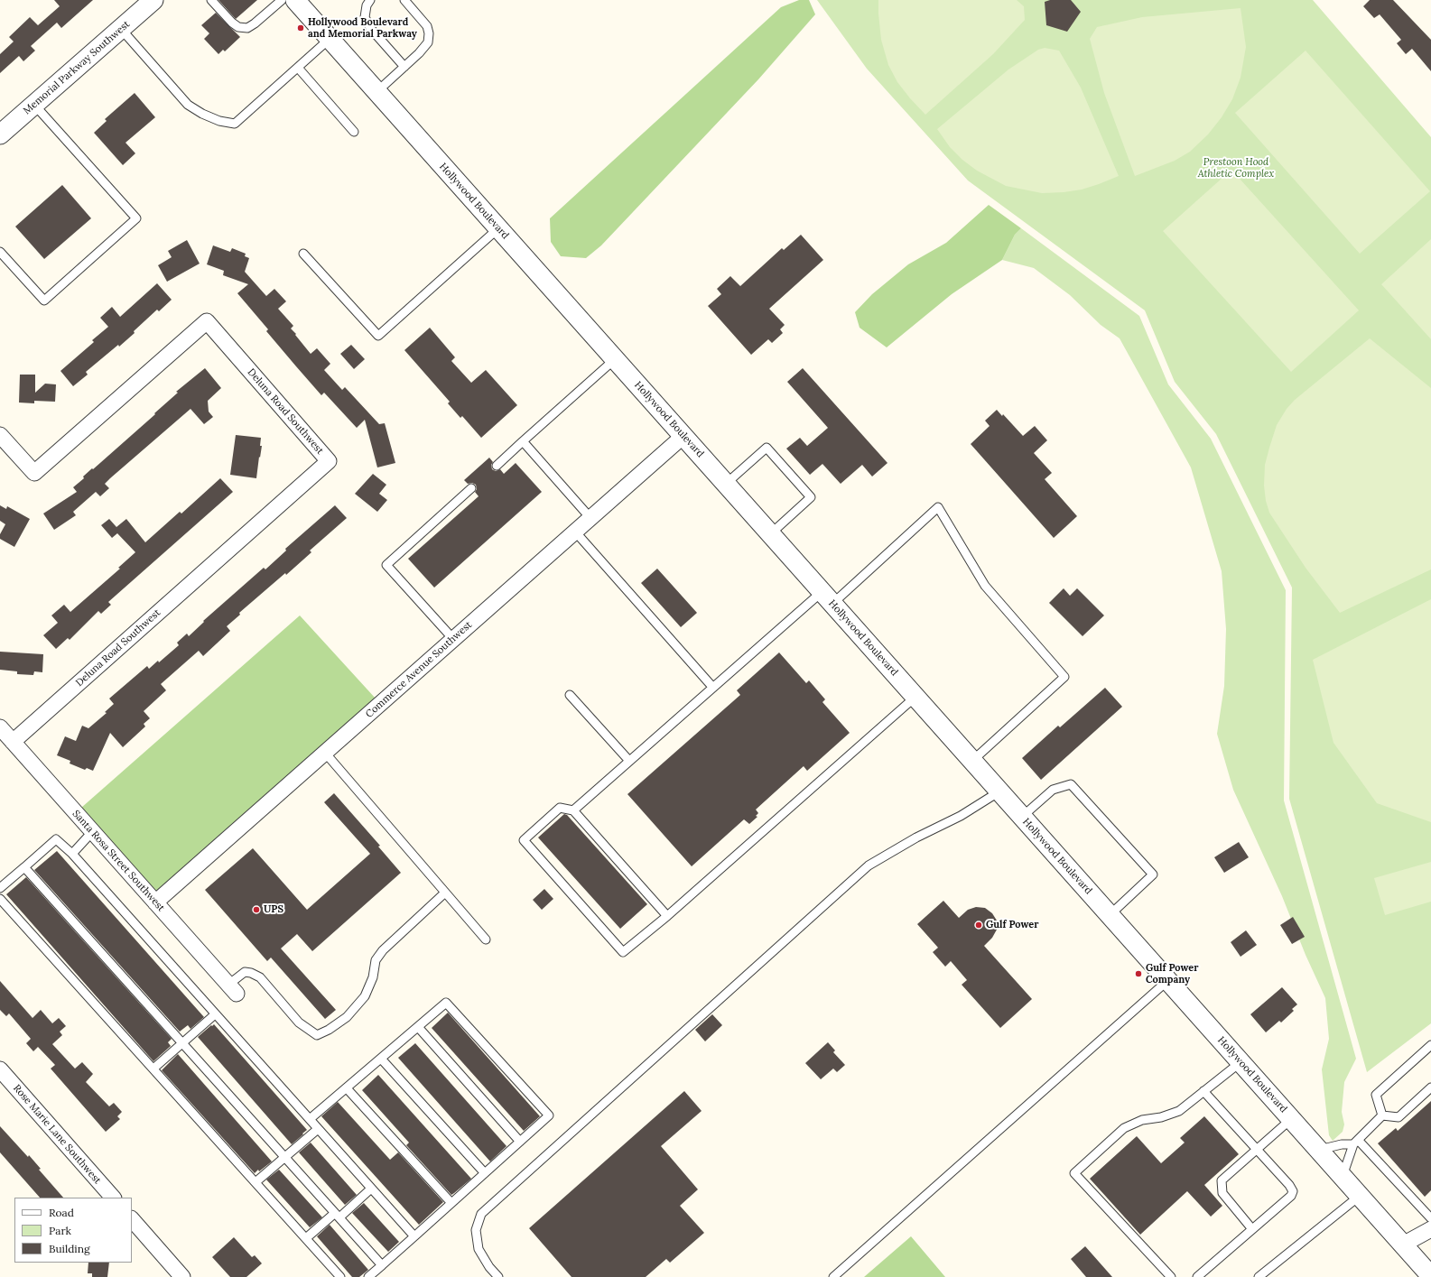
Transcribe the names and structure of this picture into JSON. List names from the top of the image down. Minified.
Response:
{"streets":{"street":["Memorial Parkway Southwest","Hollywood Boulevard","Deluna Road Southwest","Commerce Avenue Southwest","Santa Rosa Street Southwest","Rose Marie Lane Southwest"]},"crossings":[["Hollywood Boulevard","Commerce Avenue Southwest"],["Deluna Road Southwest","Santa Rosa Street Southwest"],["Commerce Avenue Southwest","Santa Rosa Street Southwest"]],"parks":["Prestoon Hood Athletic Complex"],"places":["Hollywood Boulevard and Memorial Parkway","UPS","Gulf Power","Gulf Power Company"],"legend":["Road","Park","Building"]}
